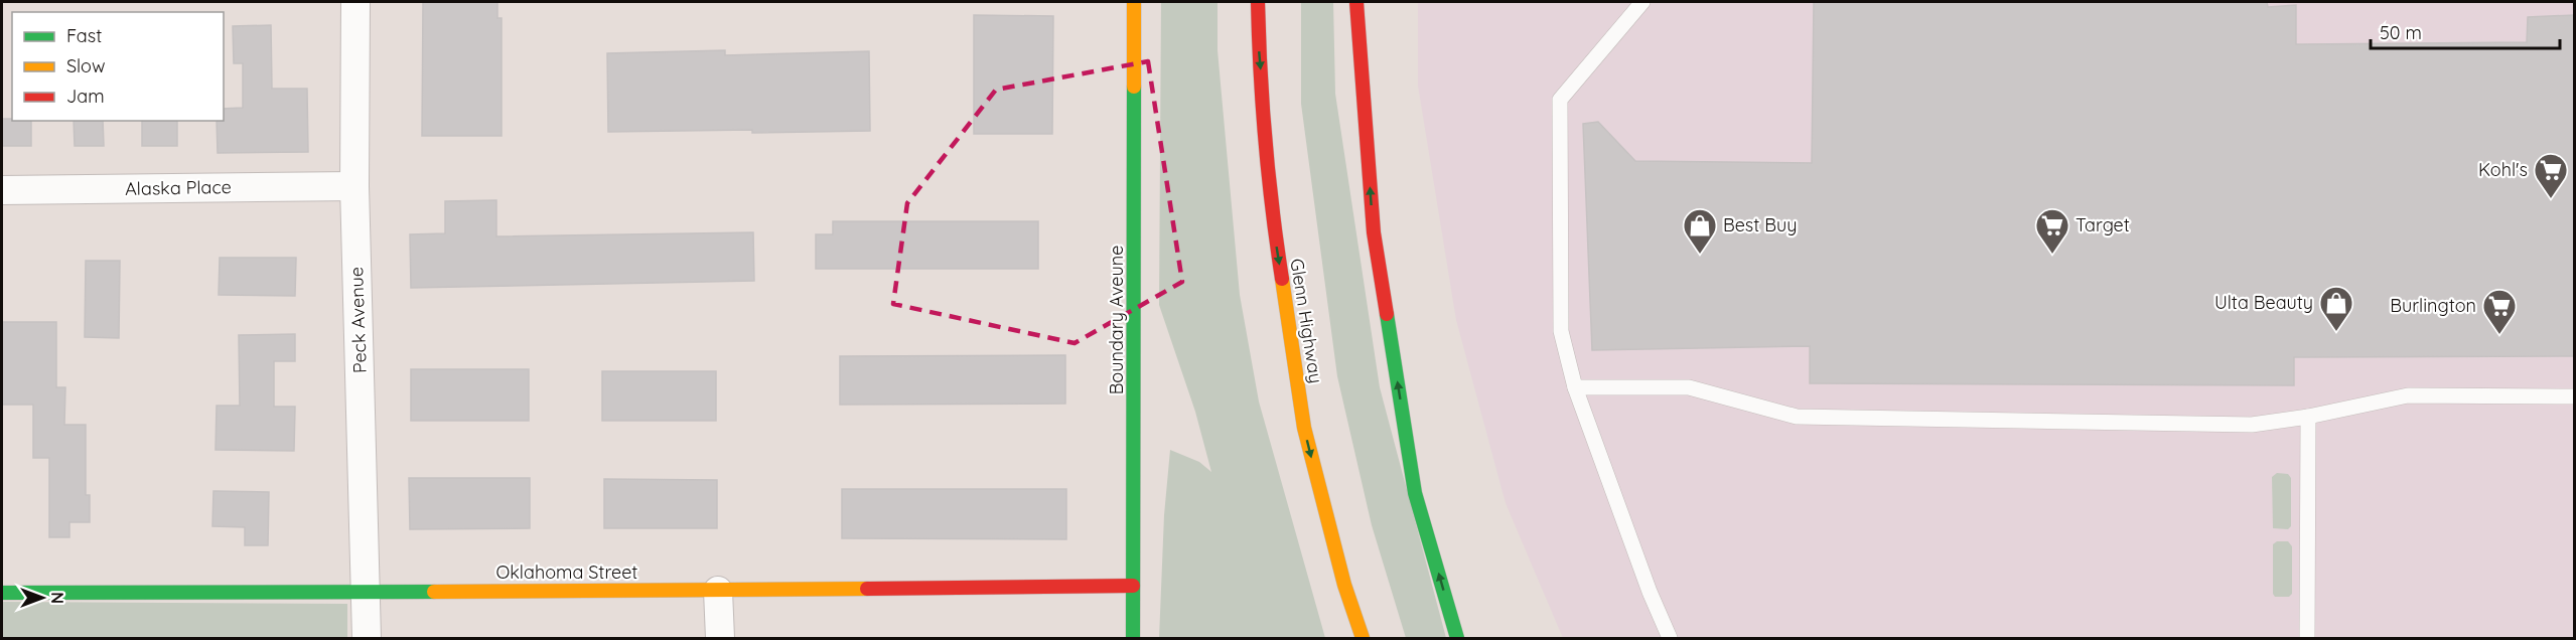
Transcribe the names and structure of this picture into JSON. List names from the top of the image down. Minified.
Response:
{"streets":{"main road":["Boundary Aveune","Glenn Highway","Oklahoma Street"],"street":["Alaska Place","Peck Avenue"]},"crossings":[["Alaska Place","Peck Avenue"],["Peck Avenue","Oklahoma Street"],["Boundary Aveune","Oklahoma Street"]],"places":{"supermarket":["Kohl's","Target","Burlington"],"shop":["Best Buy","Ulta Beauty"]},"legend":["Fast","Slow","Jam"],"scale_bar":"50 m","north":"right"}
